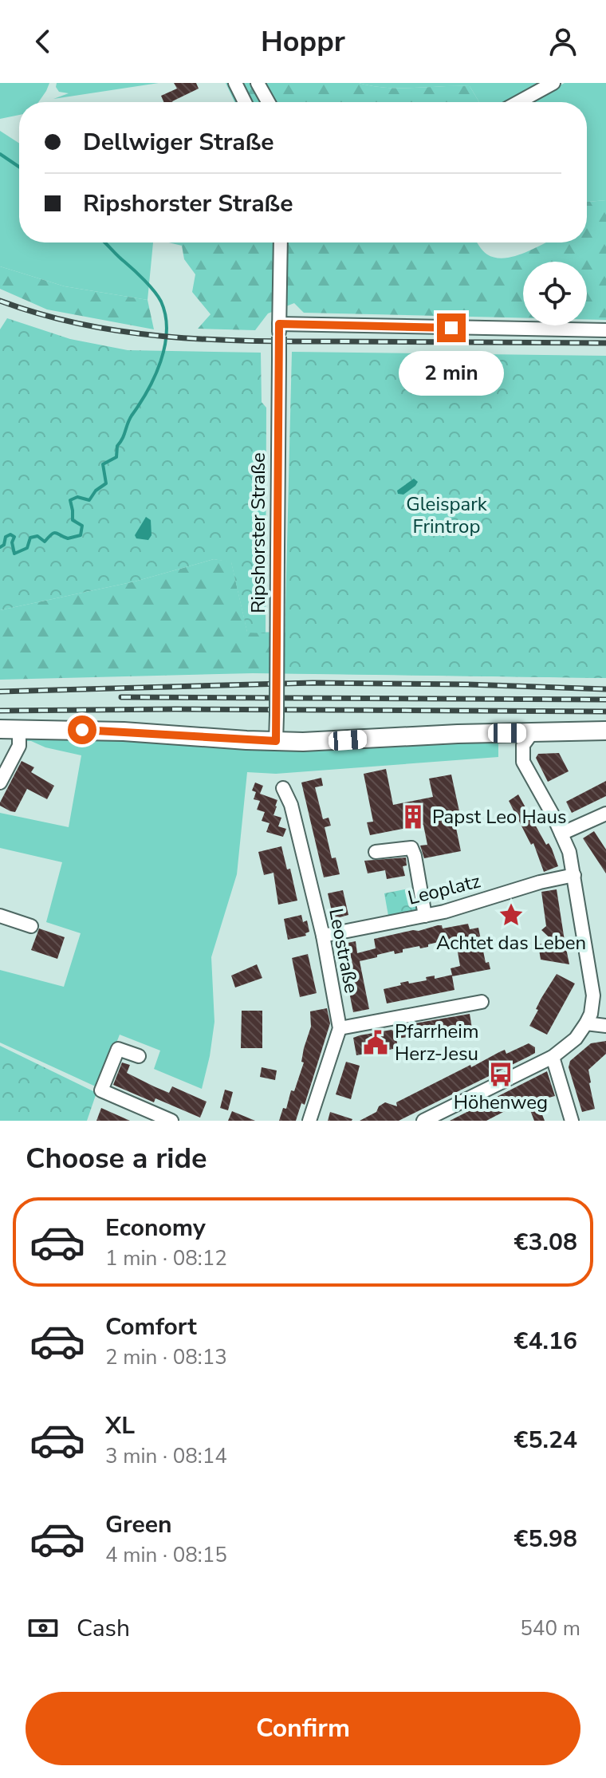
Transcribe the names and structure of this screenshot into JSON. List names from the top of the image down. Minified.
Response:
{"streets":{"street":["Ripshorster Straße","Leoplatz","Leostraße"]},"crossings":[["Leoplatz","Leostraße"]],"parks":["Gleispark Frintrop"],"places":{"building":["Papst Leo Haus"],"place":["Achtet das Leben"],"public building":["Pfarrheim Herz-Jesu"],"bus stop":["Höhenweg"]},"page":{"header":"Hoppr","banner":["Dellwiger Straße","Ripshorster Straße"],"bubble":"2 min","heading":"Choose a ride","list":[{"name":"Economy","note":"1 min · 08:12","value":"€3.08"},{"name":"Comfort","note":"2 min · 08:13","value":"€4.16"},{"name":"XL","note":"3 min · 08:14","value":"€5.24"},{"name":"Green","note":"4 min · 08:15","value":"€5.98"}],"pay":["Cash","540 m"],"buttons":"Confirm"}}
